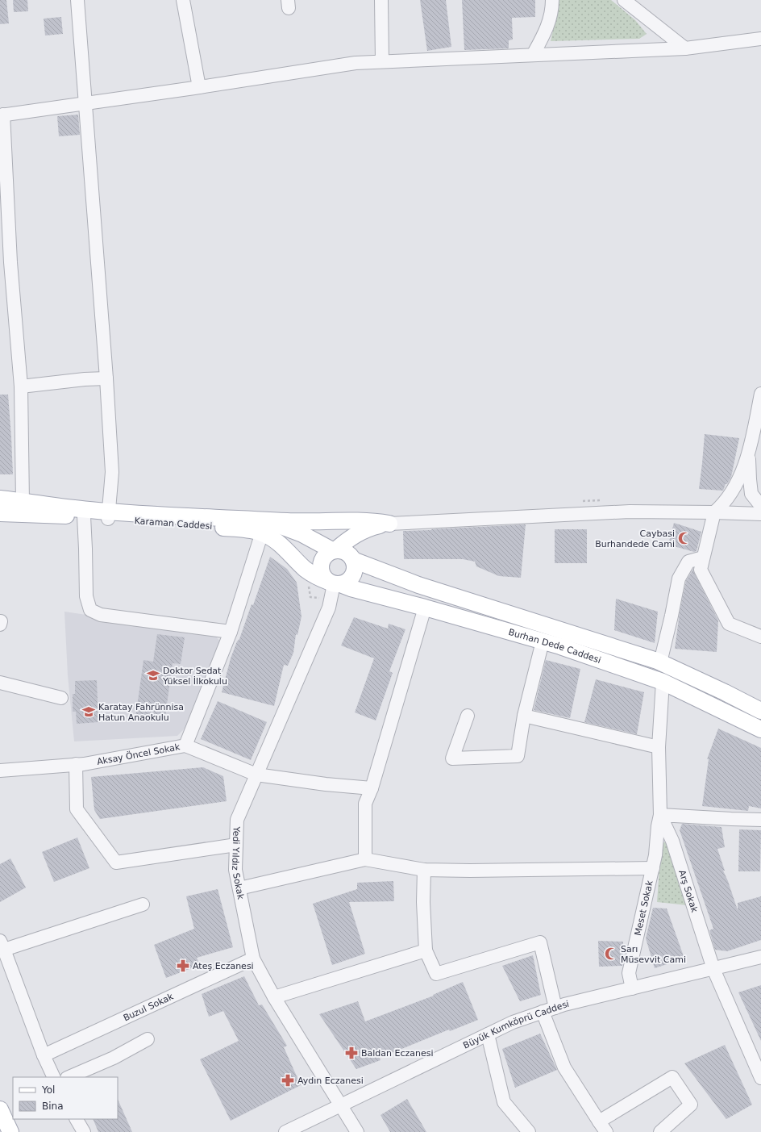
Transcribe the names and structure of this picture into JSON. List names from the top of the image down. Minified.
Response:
{"streets":{"main road":["Karaman Caddesi","Burhan Dede Caddesi"],"street":["Aksay Öncel Sokak","Yedi Yıldız Sokak","Arş Sokak","Meset Sokak","Buzul Sokak","Büyük Kumköprü Caddesi"]},"crossings":[["Karaman Caddesi","Burhan Dede Caddesi"],["Karaman Caddesi","Aksay Öncel Sokak"],["Karaman Caddesi","Yedi Yıldız Sokak"],["Burhan Dede Caddesi","Yedi Yıldız Sokak"],["Burhan Dede Caddesi","Meset Sokak"],["Yedi Yıldız Sokak","Buzul Sokak"],["Yedi Yıldız Sokak","Büyük Kumköprü Caddesi"],["Arş Sokak","Meset Sokak"],["Arş Sokak","Büyük Kumköprü Caddesi"],["Meset Sokak","Büyük Kumköprü Caddesi"]],"places":{"mosque":["Caybasi Burhandede Cami","Sarı Müsevvit Cami"],"school or university":["Doktor Sedat Yüksel İlkokulu","Karatay Fahrünnisa Hatun Anaokulu"],"pharmacy":["Ateş Eczanesi","Baldan Eczanesi","Aydın Eczanesi"]},"legend":["Yol","Bina"]}
